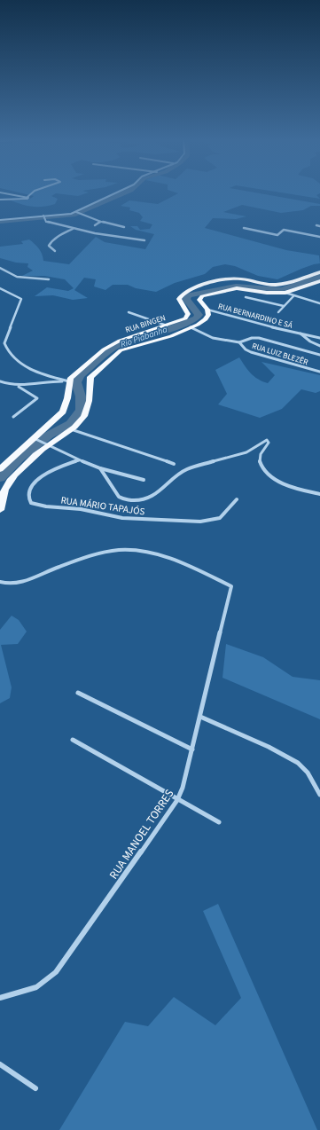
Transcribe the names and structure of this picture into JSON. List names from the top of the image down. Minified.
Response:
{"streets":{"main road":["RUA BINGEN"],"street":["RUA BERNARDINO E SÁ","RUA LUIZ BLEZÊR","RUA MÁRIO TAPAJÓS","RUA MANOEL TORRES"]},"crossings":[["RUA BERNARDINO E SÁ","RUA BINGEN"],["RUA BINGEN","RUA LUIZ BLEZÊR"]],"water":["Rio Piabanha"]}
